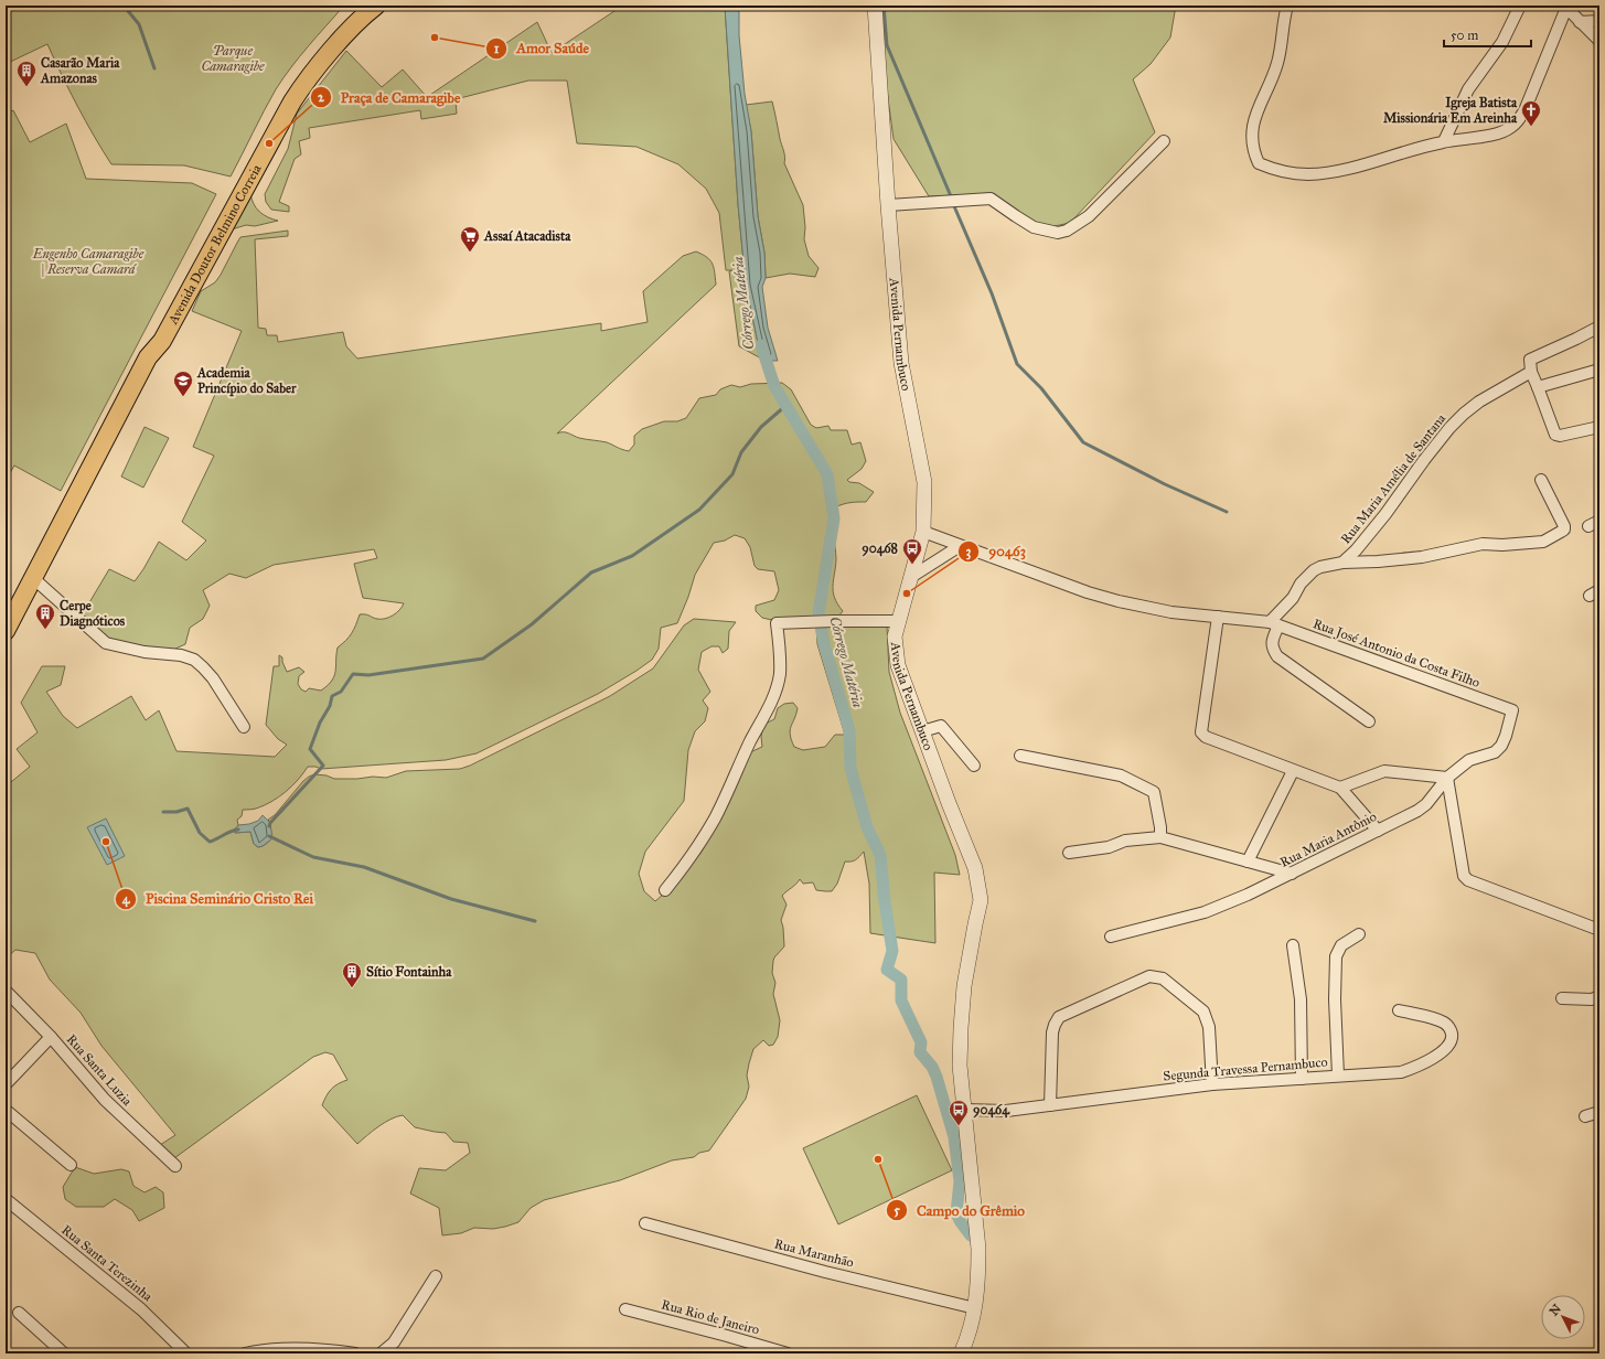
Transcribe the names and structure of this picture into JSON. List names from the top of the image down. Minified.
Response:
{"streets":{"main road":["Avenida Doutor Belmino Correia"],"street":["Avenida Pernambuco","Rua Maria Amélia de Santana","Rua José Antonio da Costa Filho","Rua Maria Antônio","Segunda Travessa Pernambuco","Rua Santa Luzia","Rua Maranhão","Rua Santa Terezinha","Rua Rio de Janeiro"]},"crossings":[["Avenida Pernambuco","Segunda Travessa Pernambuco"],["Avenida Pernambuco","Rua Maranhão"],["Rua Maria Amélia de Santana","Rua José Antonio da Costa Filho"],["Rua José Antonio da Costa Filho","Rua Maria Antônio"]],"water":["Córrego Matéria"],"parks":["Parque Camaragibe","Engenho Camaragibe | Reserva Camará"],"places":{"other":["Amor Saúde","Praça de Camaragibe","90463","Piscina Seminário Cristo Rei","Campo do Grêmio"],"building":["Casarão Maria Amazonas","Cerpe Diagnóticos","Sítio Fontainha"],"church":["Igreja Batista Missionária Em Areinha"],"supermarket":["Assaí Atacadista"],"school or university":["Academia Princípio do Saber"],"bus stop":["90468","90464"]},"scale_bar":"50 m","north":"top left"}
